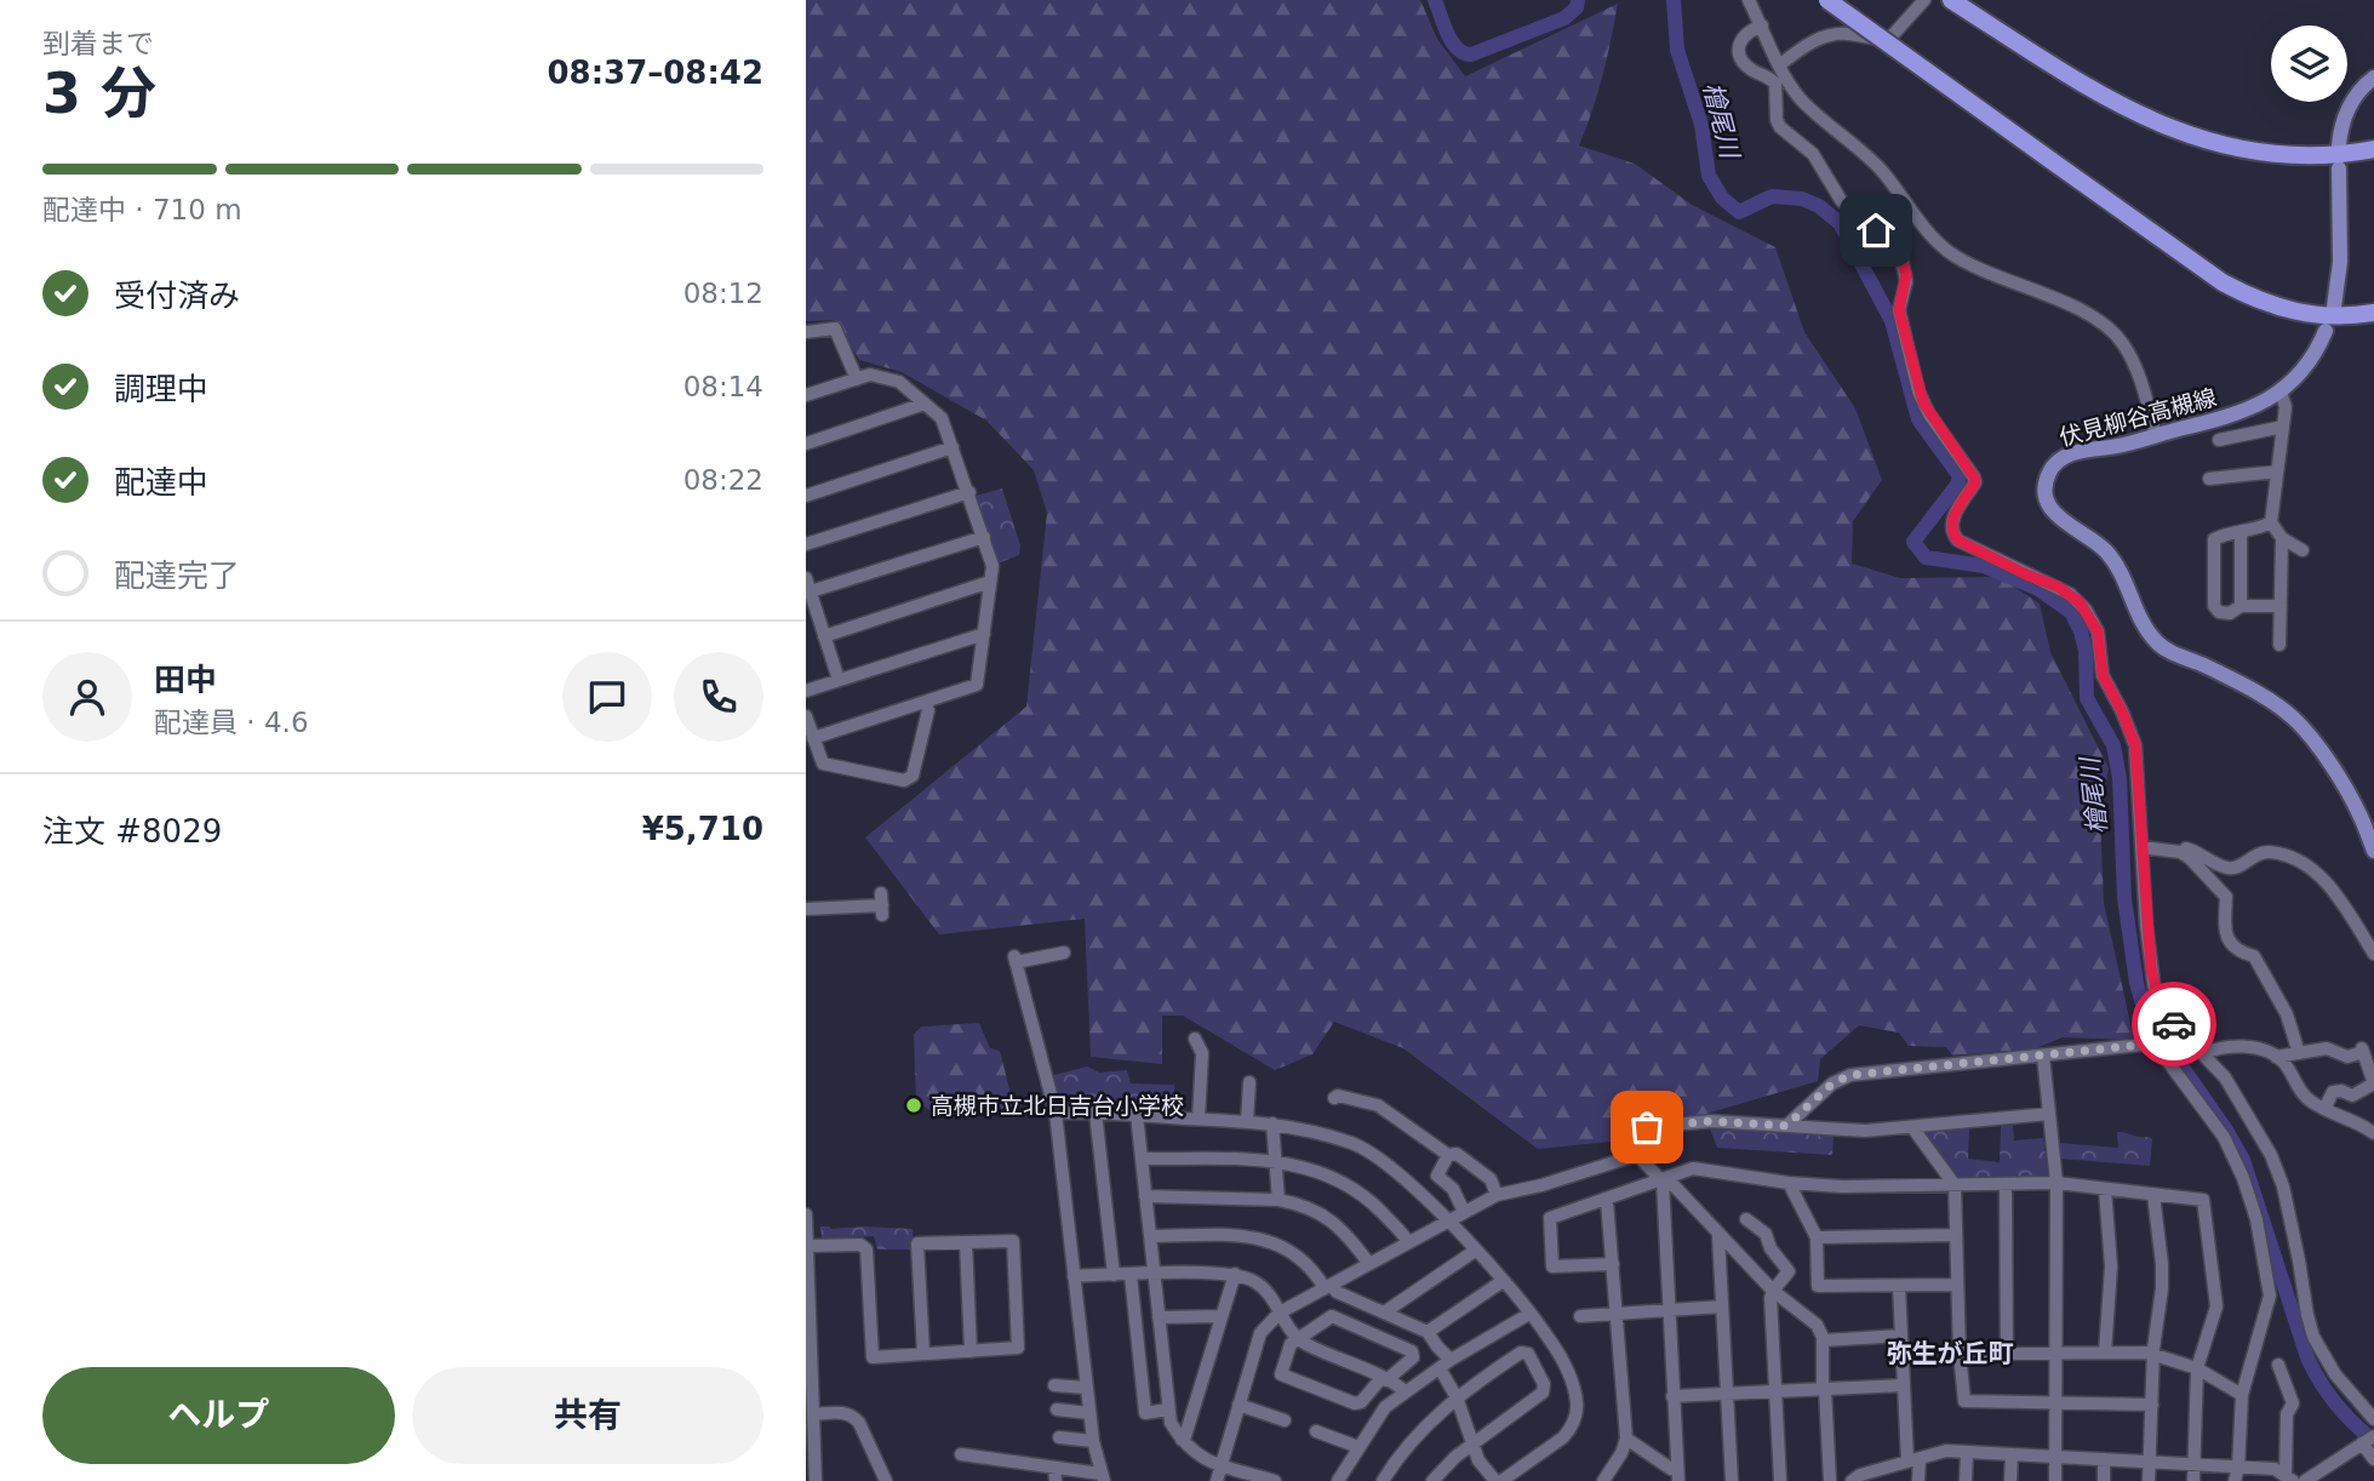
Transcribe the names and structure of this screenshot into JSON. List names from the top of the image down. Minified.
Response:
{"streets":{"main road":["伏見柳谷高槻線"]},"districts":["弥生が丘町"],"water":["檜尾川"],"places":["高槻市立北日吉台小学校"],"page":{"heading":["3 分","到着まで","08:37–08:42"],"panel":["田中","配達員 · 4.6","注文 #8029","¥5,710"],"bar":"配達中 · 710 m","list":[["受付済み","08:12"],["調理中","08:14"],["配達中","08:22"],"配達完了"],"buttons":["ヘルプ","共有"]}}
